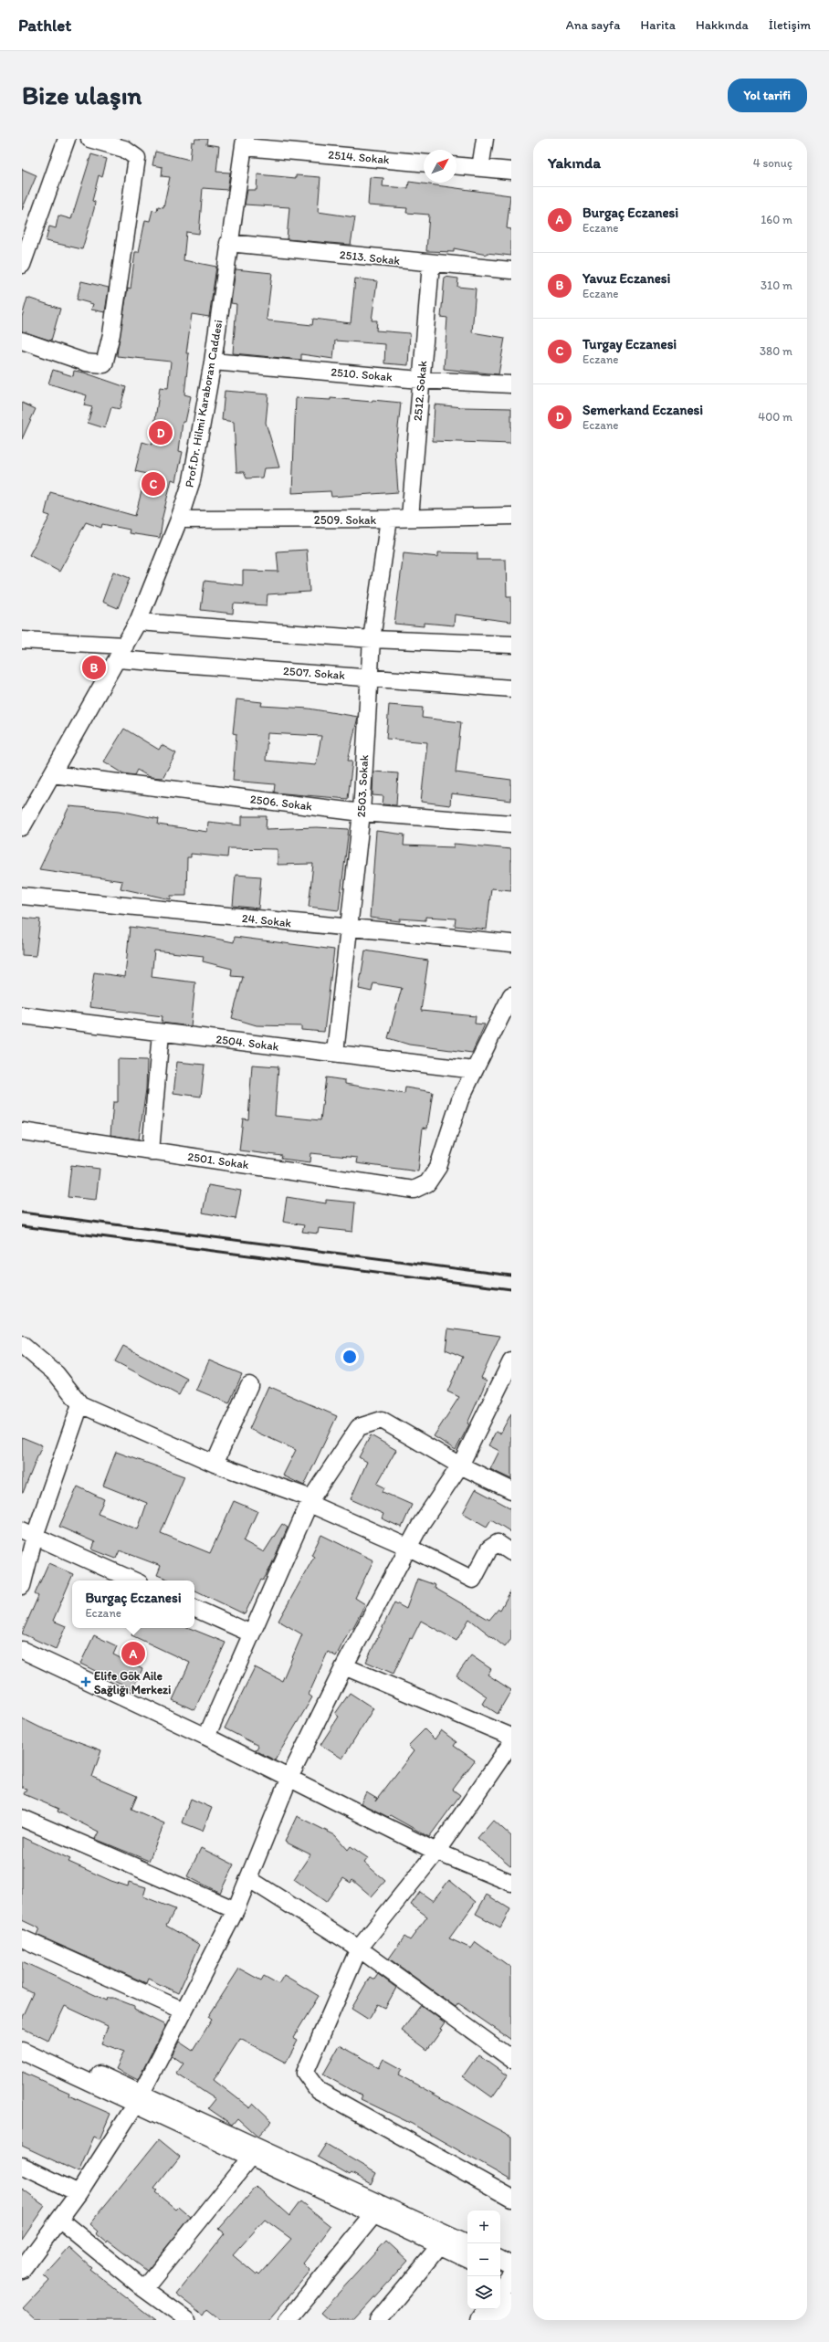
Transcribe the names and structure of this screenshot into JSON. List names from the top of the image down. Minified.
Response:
{"streets":{"street":["2514. Sokak","2513. Sokak","2510. Sokak","2512. Sokak","Prof.Dr. Hilmi Karaboran Caddesi","2509. Sokak","2507. Sokak","2503. Sokak","2506. Sokak","24. Sokak","2504. Sokak","2501. Sokak"]},"crossings":[["2514. Sokak","Prof.Dr. Hilmi Karaboran Caddesi"],["2513. Sokak","2512. Sokak"],["2513. Sokak","Prof.Dr. Hilmi Karaboran Caddesi"],["2510. Sokak","2512. Sokak"],["2510. Sokak","Prof.Dr. Hilmi Karaboran Caddesi"],["2512. Sokak","2509. Sokak"],["Prof.Dr. Hilmi Karaboran Caddesi","2509. Sokak"],["Prof.Dr. Hilmi Karaboran Caddesi","2507. Sokak"],["Prof.Dr. Hilmi Karaboran Caddesi","2506. Sokak"],["2509. Sokak","2503. Sokak"],["2507. Sokak","2503. Sokak"],["2503. Sokak","2506. Sokak"],["2503. Sokak","24. Sokak"],["2503. Sokak","2504. Sokak"],["2504. Sokak","2501. Sokak"]],"places":{"health":["Elife Gök Aile Sağlığı Merkezi"]},"north":"top right","page":{"header":"Pathlet","nav":["Ana sayfa","Harita","Hakkında","İletişim"],"buttons":"Yol tarifi","title":"Bize ulaşın","heading":["Yakında","4 sonuç"],"list":[{"mark":"A","name":"Burgaç Eczanesi","note":"Eczane","value":"160 m"},{"mark":"B","name":"Yavuz Eczanesi","note":"Eczane","value":"310 m"},{"mark":"C","name":"Turgay Eczanesi","note":"Eczane","value":"380 m"},{"mark":"D","name":"Semerkand Eczanesi","note":"Eczane","value":"400 m"}],"pins":["D","C","B","A"],"popup":["Burgaç Eczanesi","Eczane"],"map_buttons":["+","−"]}}
